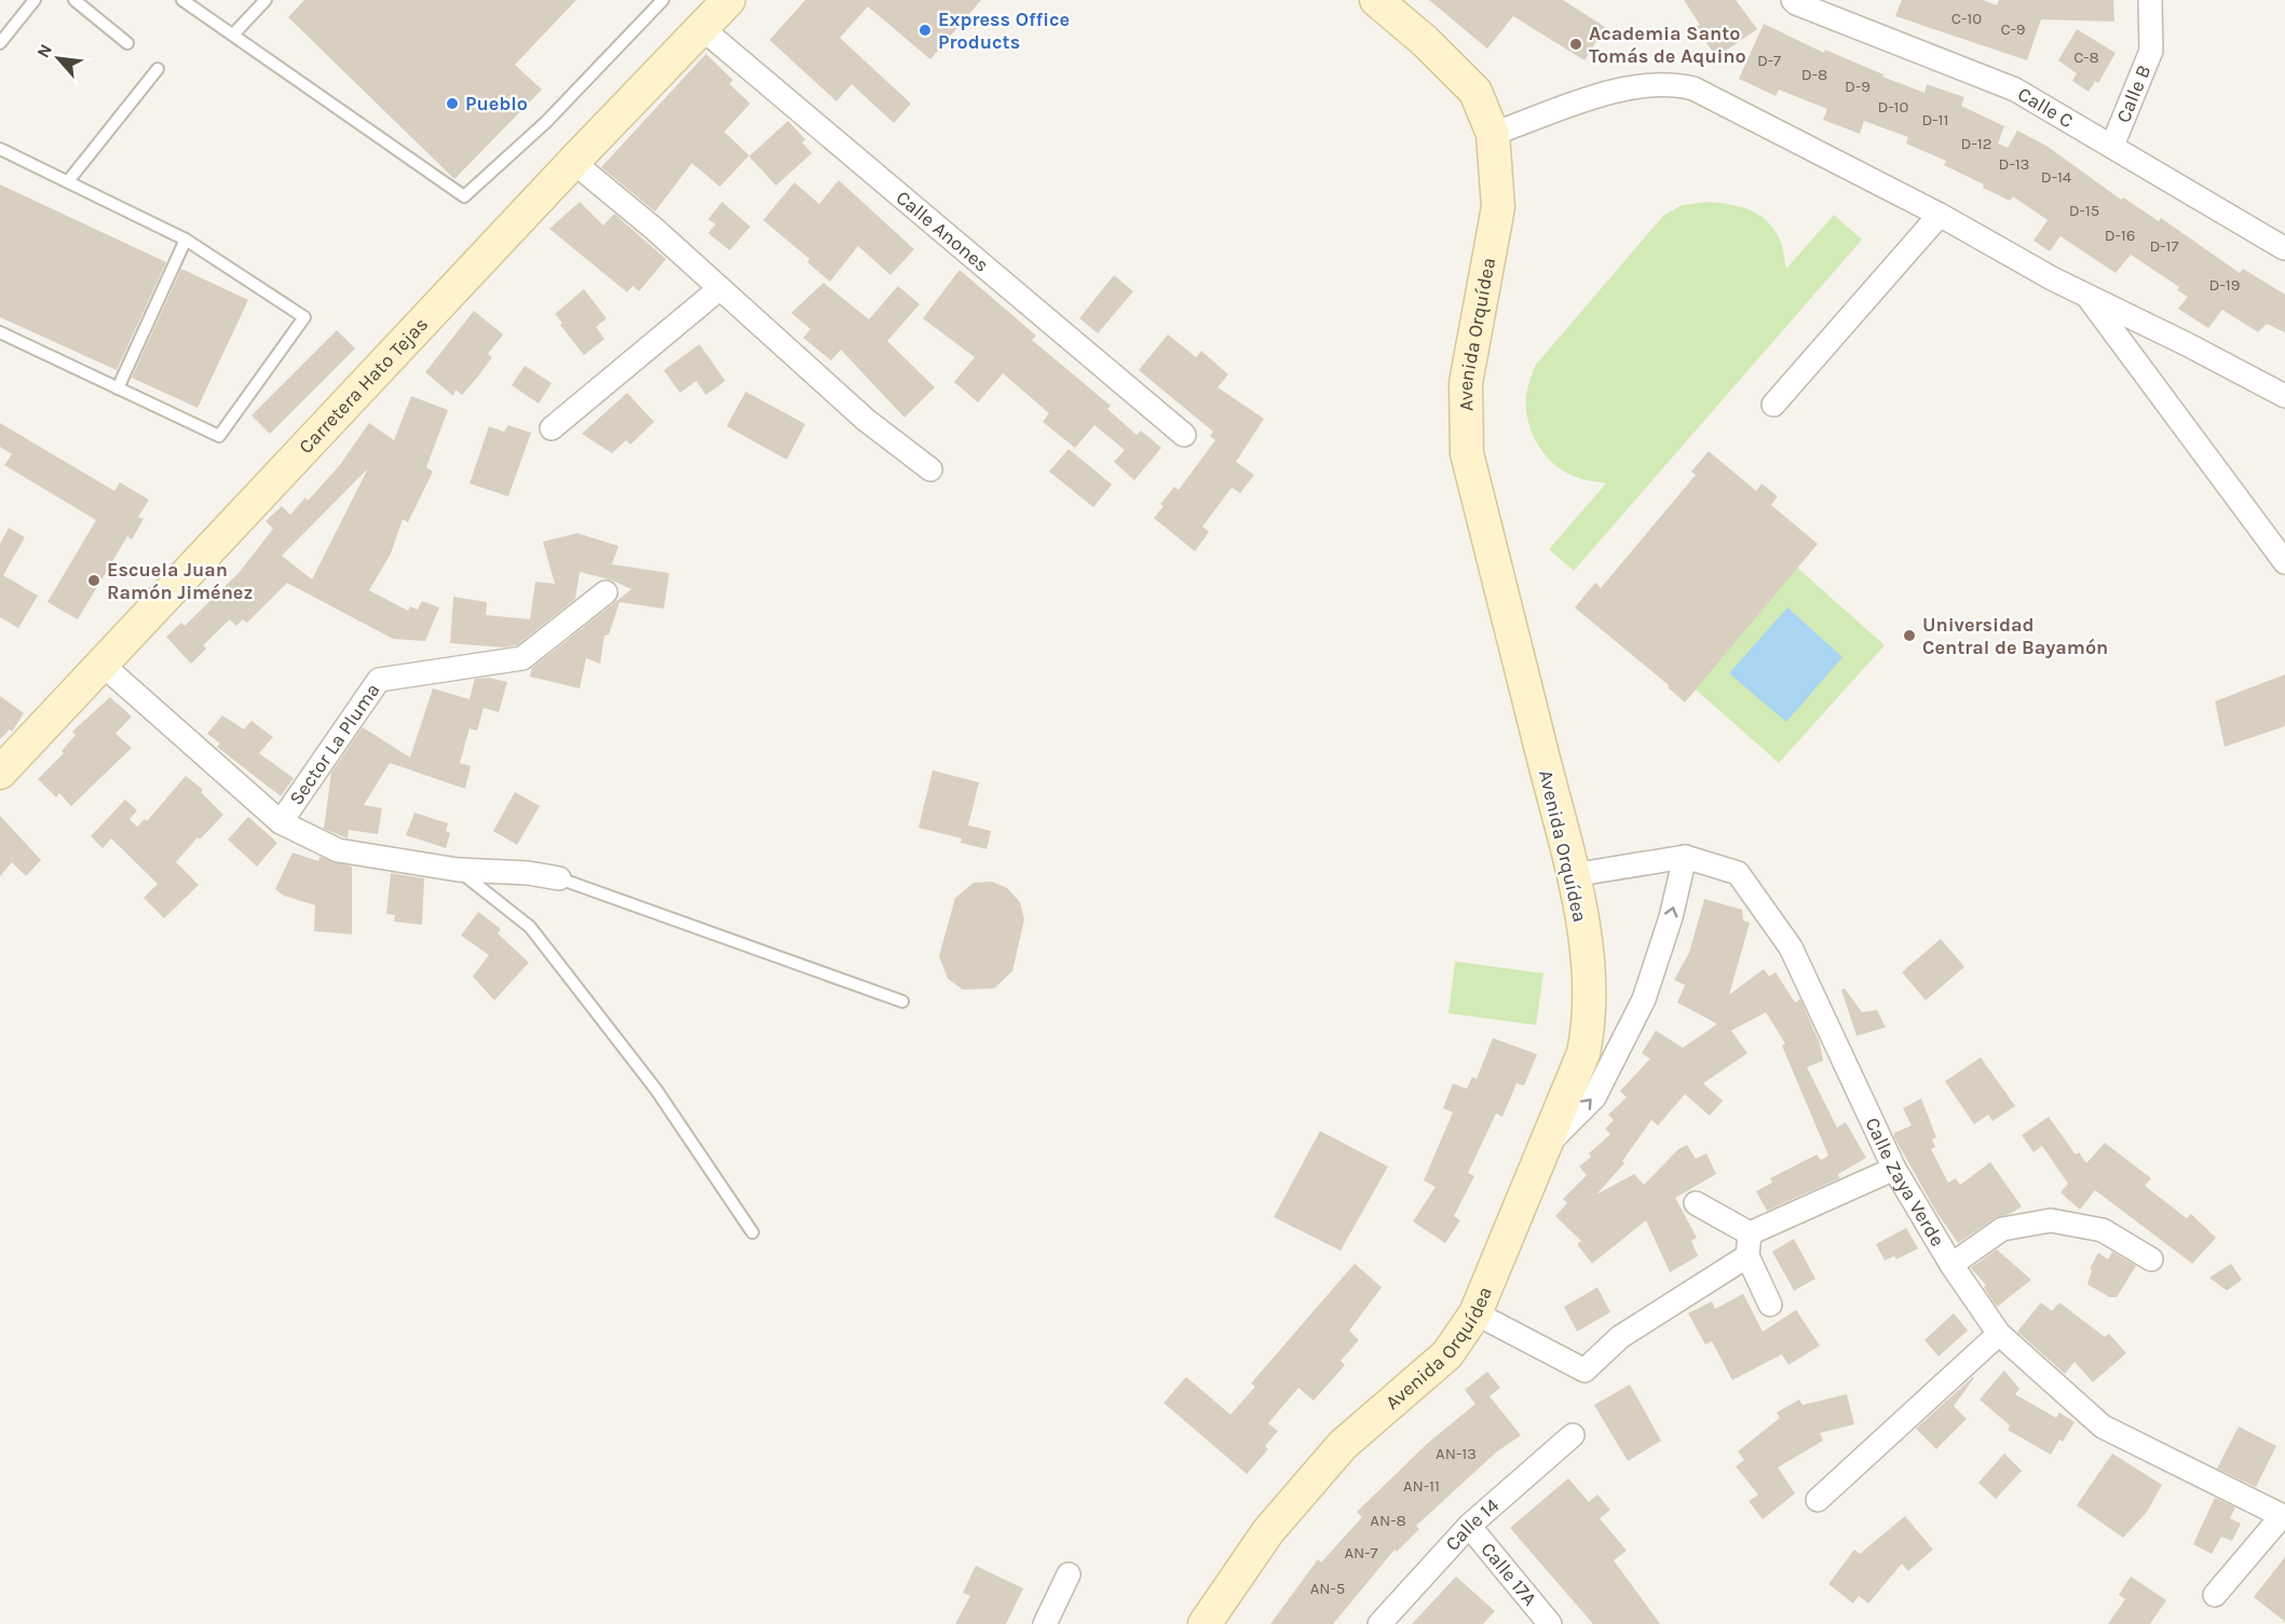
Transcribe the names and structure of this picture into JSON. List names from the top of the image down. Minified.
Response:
{"streets":{"street":["Calle B","Calle C","Calle Anones","Avenida Orquídea","Carretera Hato Tejas","Sector La Pluma","Calle Zaya Verde","Calle 14","Calle 17A"]},"crossings":[["Calle B","Calle C"],["Calle Anones","Carretera Hato Tejas"],["Avenida Orquídea","Calle Zaya Verde"],["Carretera Hato Tejas","Sector La Pluma"],["Calle 14","Calle 17A"]],"places":["Express Office Products","Academia Santo Tomás de Aquino","Pueblo","Escuela Juan Ramón Jiménez","Universidad Central de Bayamón"],"house_numbers":["C-10","C-9","C-8","D-7","D-8","D-9","D-10","D-11","D-12","D-13","D-14","D-15","D-16","D-17","D-19","AN-13","AN-11","AN-8","AN-7","AN-5"],"north":"top left"}
